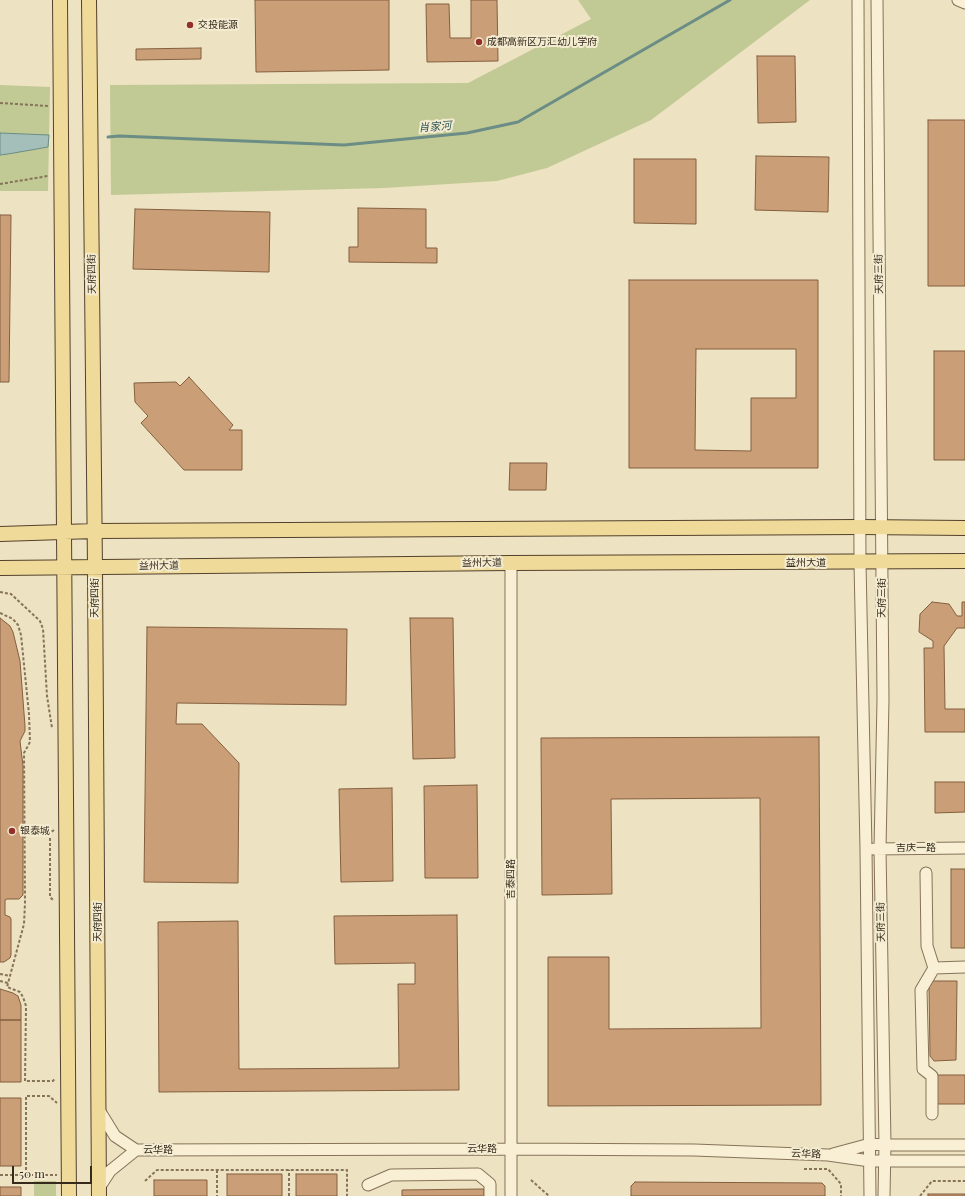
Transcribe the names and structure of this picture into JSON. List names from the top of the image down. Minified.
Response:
{"streets":{"main road":["天府四街","益州大道"],"street":["天府三街","吉庆一路","吉泰四路","云华路"]},"crossings":[["天府四街","益州大道"],["天府四街","云华路"],["天府三街","益州大道"],["天府三街","吉庆一路"],["天府三街","云华路"],["益州大道","吉泰四路"],["吉泰四路","云华路"]],"water":["肖家河"],"places":["交投能源","成都高新区万汇幼儿学府","银泰城"],"scale_bar":"50 m"}
